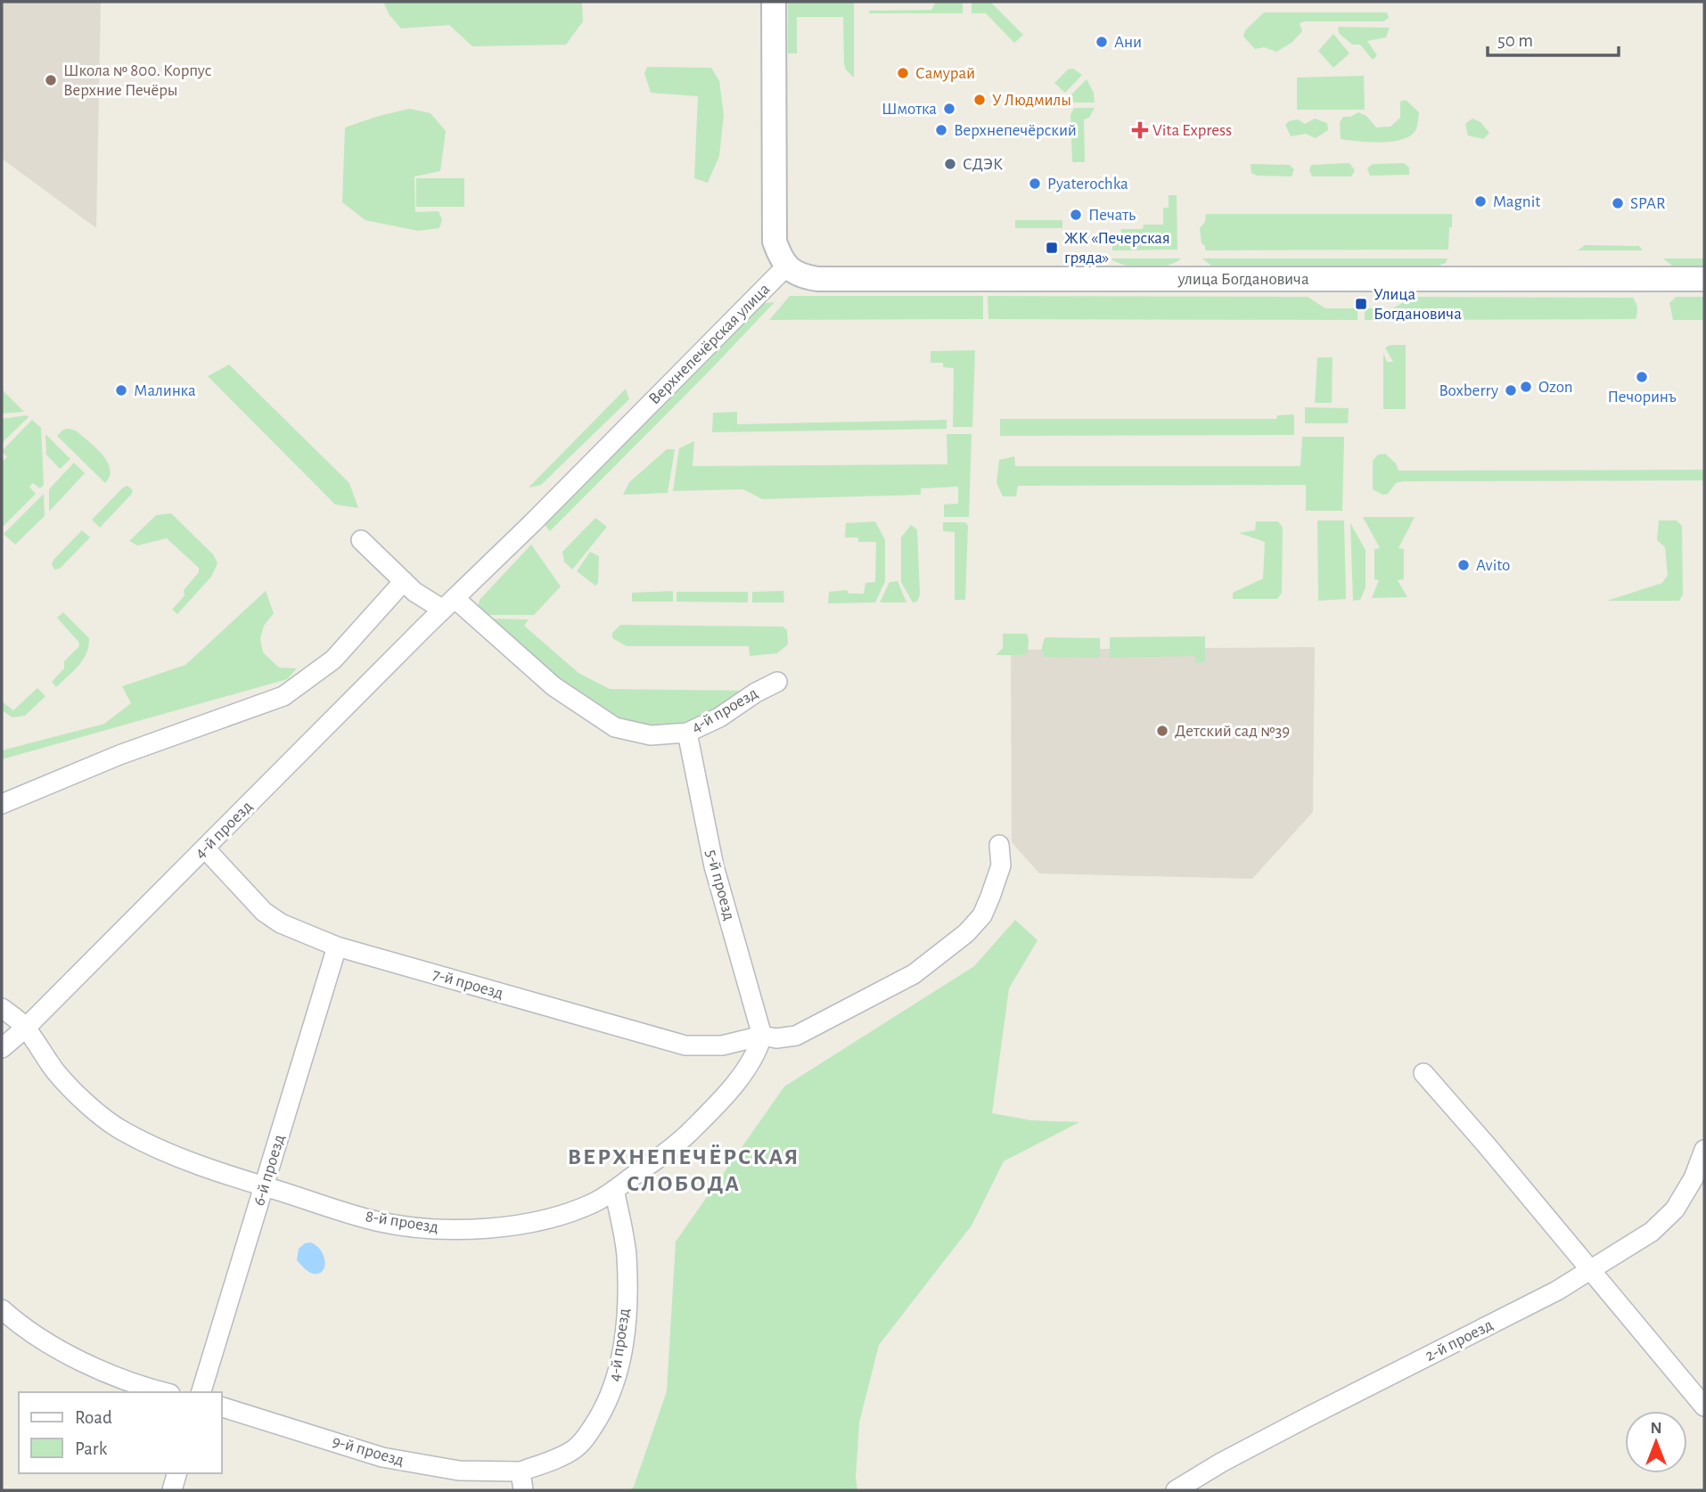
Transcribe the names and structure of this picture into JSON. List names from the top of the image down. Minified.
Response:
{"streets":{"street":["улица Богдановича","Верхнепечёрская улица","4-й проезд","5-й проезд","7-й проезд","6-й проезд","8-й проезд","2-й проезд","9-й проезд"]},"crossings":[["улица Богдановича","Верхнепечёрская улица"],["Верхнепечёрская улица","4-й проезд"],["4-й проезд","5-й проезд"],["4-й проезд","7-й проезд"],["4-й проезд","8-й проезд"],["4-й проезд","9-й проезд"],["5-й проезд","7-й проезд"],["5-й проезд","8-й проезд"],["7-й проезд","6-й проезд"],["7-й проезд","8-й проезд"],["6-й проезд","8-й проезд"]],"districts":["ВЕРХНЕПЕЧЁРСКАЯ СЛОБОДА"],"places":{"other":["Ани","Самурай","Школа № 800. Корпус Верхние Печёры","У Людмилы","Шмотка","Верхнепечёрский","СДЭК","Pyaterochka","Magnit","SPAR","Печать","Печоринъ","Ozon","Малинка","Boxberry","Avito","Детский сад №39"],"health":["Vita Express"],"transit":["ЖК «Печерская гряда»","Улица Богдановича"]},"legend":["Road","Park"],"scale_bar":"50 m","north":"top"}
